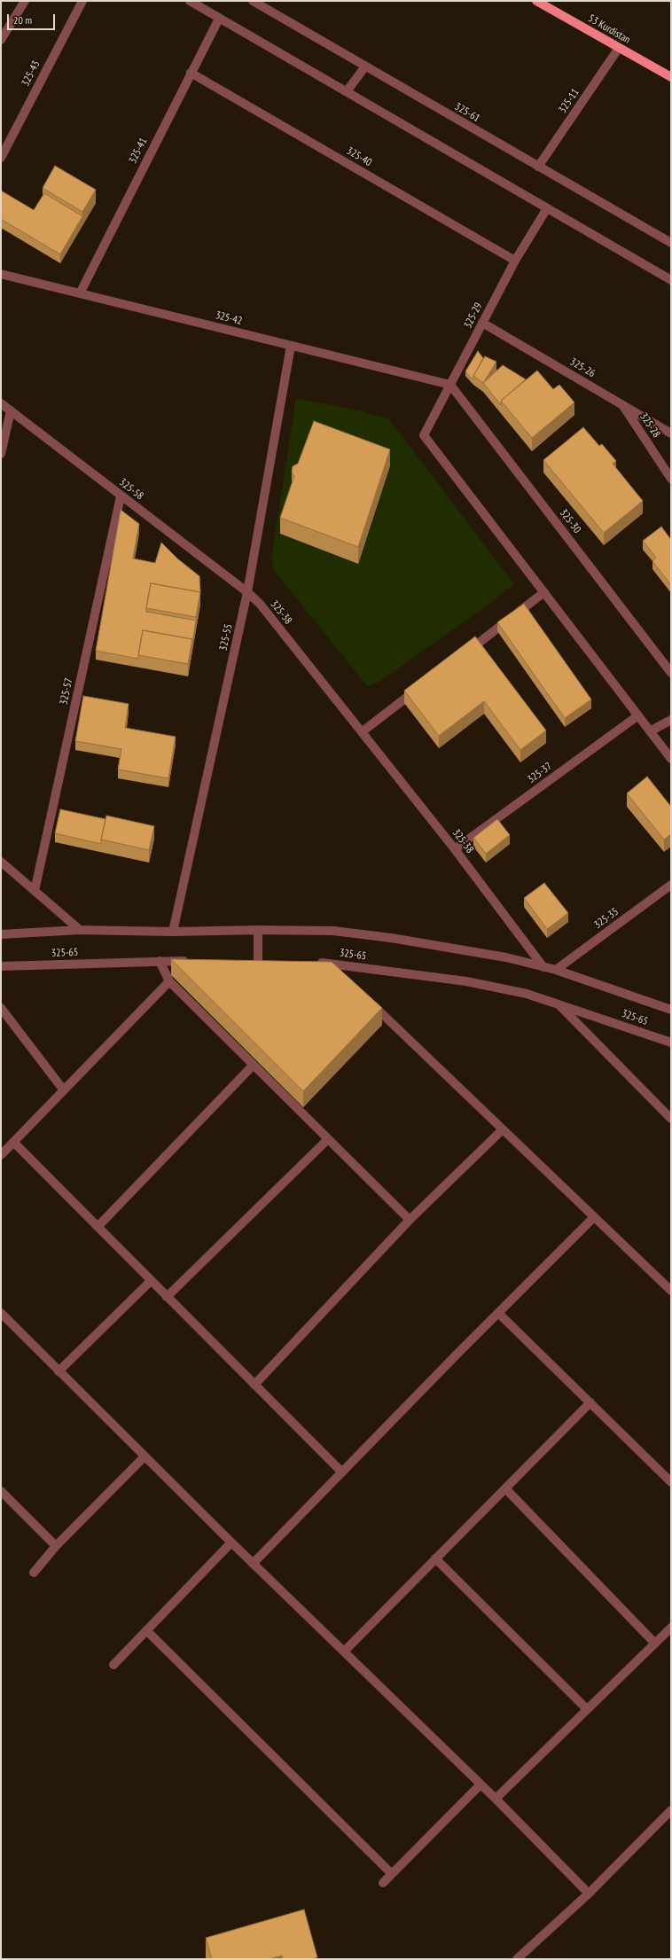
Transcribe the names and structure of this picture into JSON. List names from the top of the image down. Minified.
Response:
{"streets":{"main road":["53 Kurdistan"],"street":["325-43","325-11","325-61","325-41","325-40","325-29","325-42","325-26","325-28","325-58","325-30","325-38","325-55","325-57","325-37","325-35","325-65"]},"crossings":[["53 Kurdistan","325-11"],["325-11","325-61"],["325-41","325-40"],["325-41","325-42"],["325-40","325-29"],["325-29","325-42"],["325-29","325-26"],["325-29","325-30"],["325-42","325-30"],["325-42","325-55"],["325-26","325-28"],["325-58","325-38"],["325-58","325-55"],["325-58","325-57"],["325-38","325-55"],["325-38","325-37"],["325-38","325-65"],["325-55","325-65"],["325-35","325-65"]],"scale_bar":"20 m"}
